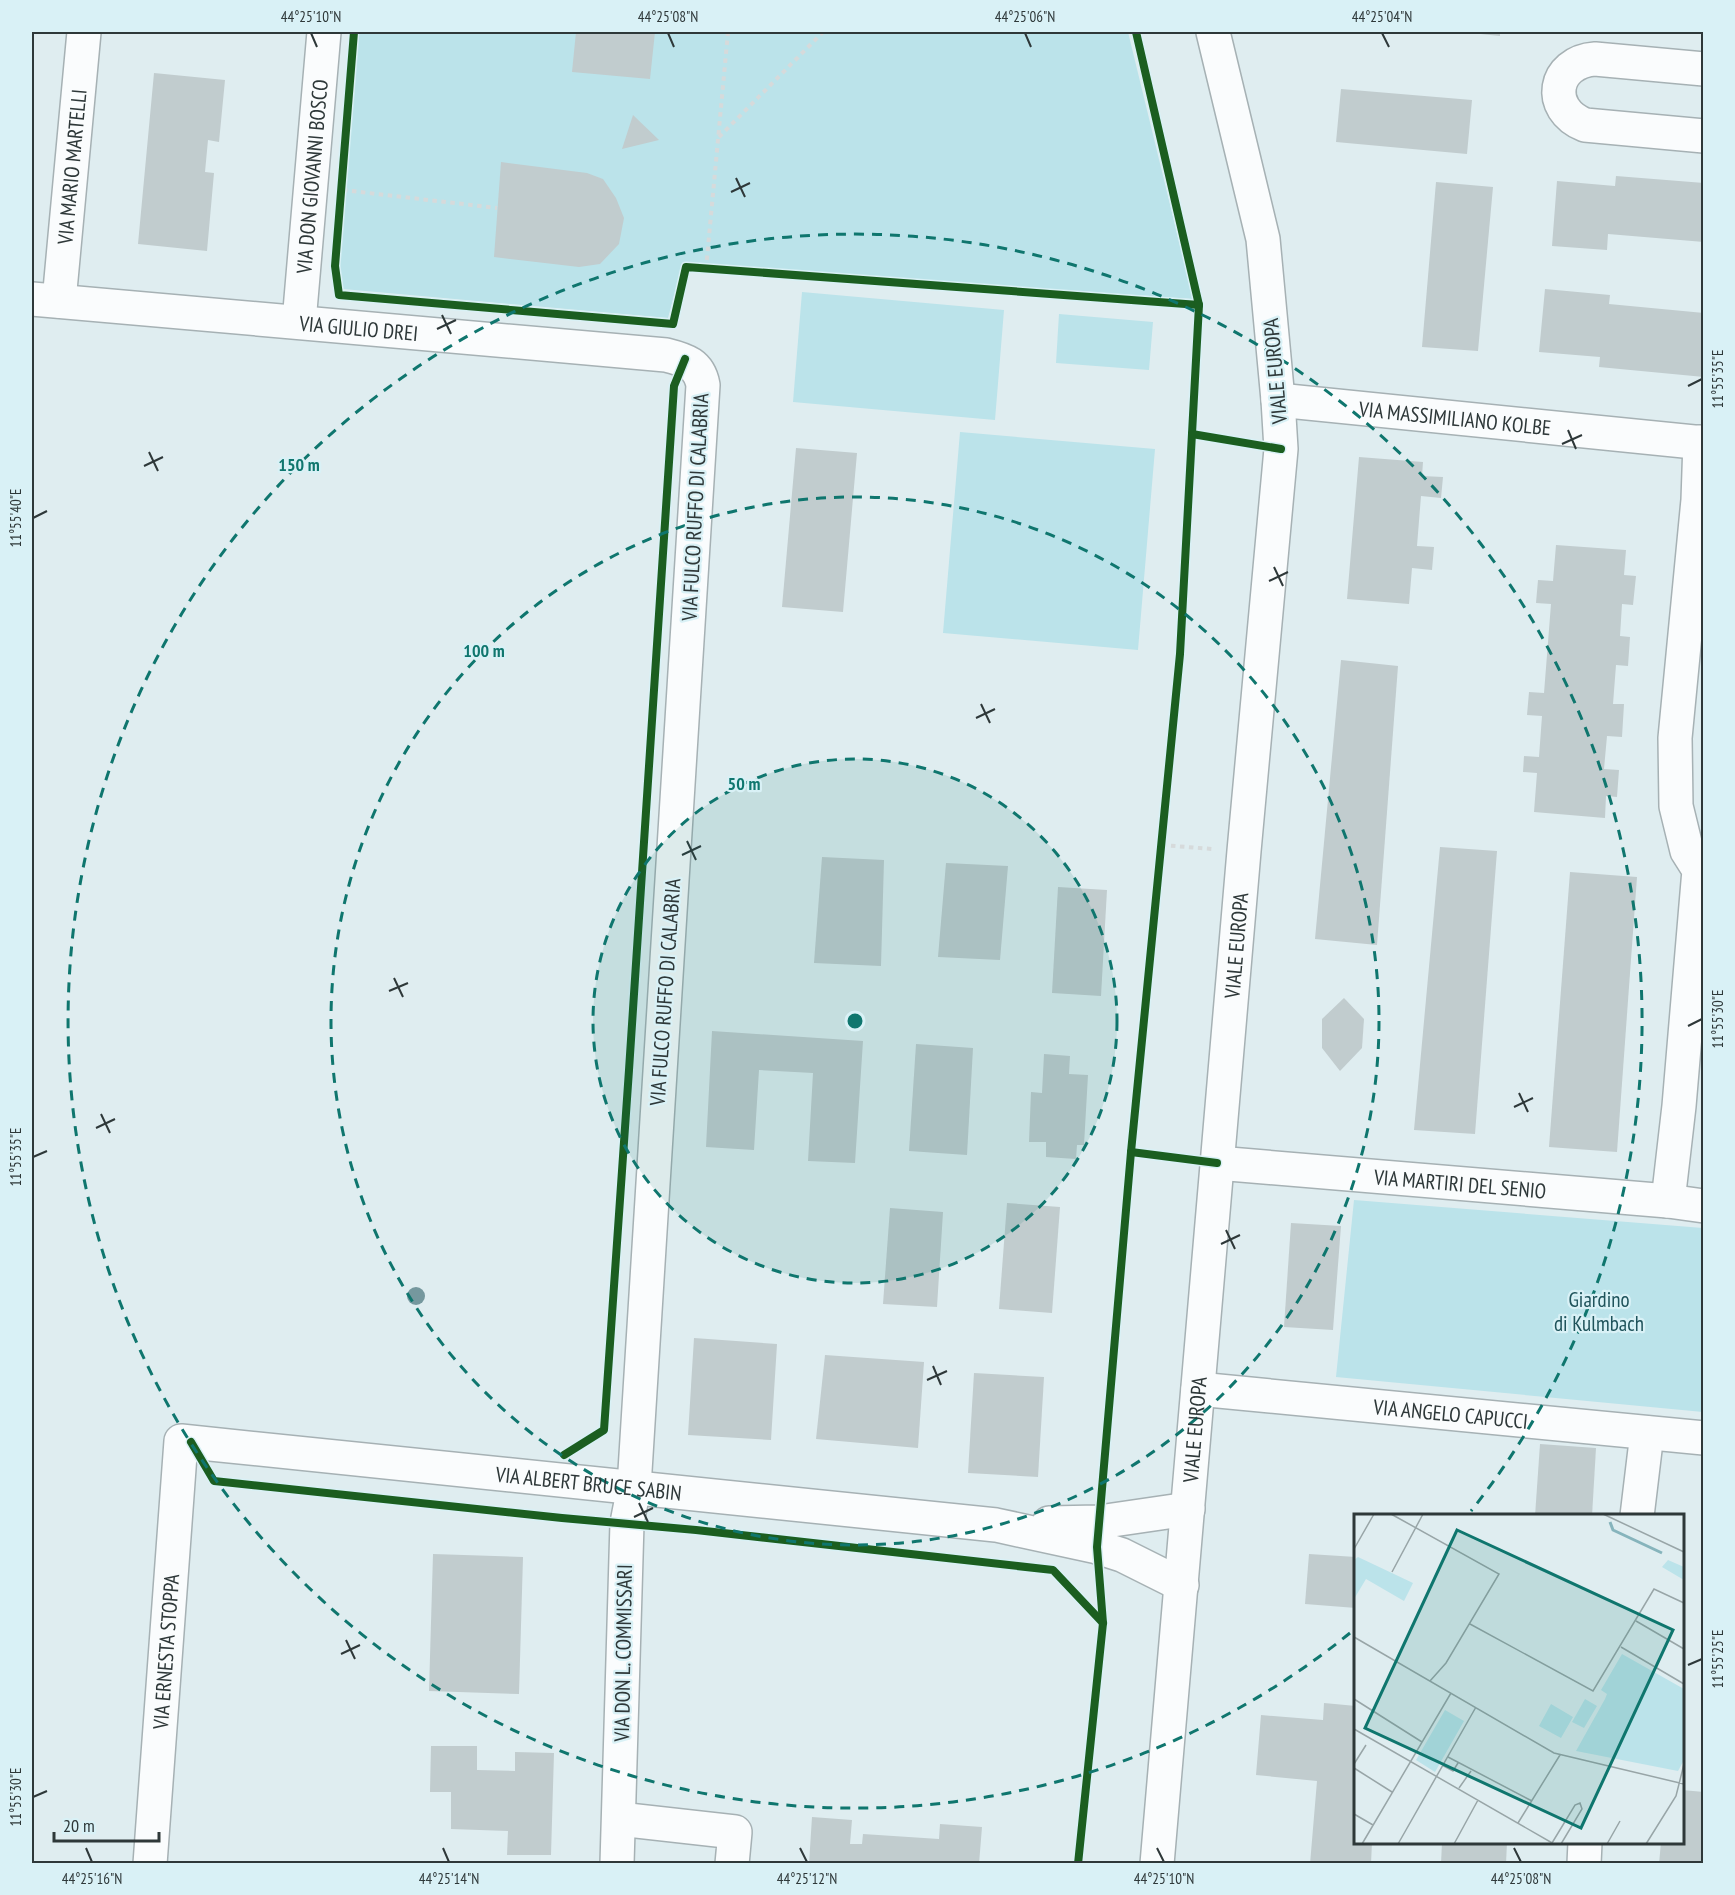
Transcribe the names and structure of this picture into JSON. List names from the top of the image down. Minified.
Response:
{"streets":{"street":["VIA MARIO MARTELLI","VIA DON GIOVANNI BOSCO","VIA GIULIO DREI","VIALE EUROPA","VIA MASSIMILIANO KOLBE","VIA FULCO RUFFO DI CALABRIA","VIA MARTIRI DEL SENIO","VIA ANGELO CAPUCCI","VIA ALBERT BRUCE SABIN","VIA ERNESTA STOPPA","VIA DON L. COMMISSARI"]},"crossings":[["VIA MARIO MARTELLI","VIA GIULIO DREI"],["VIA DON GIOVANNI BOSCO","VIA GIULIO DREI"],["VIA GIULIO DREI","VIA FULCO RUFFO DI CALABRIA"],["VIALE EUROPA","VIA MASSIMILIANO KOLBE"],["VIALE EUROPA","VIA MARTIRI DEL SENIO"],["VIALE EUROPA","VIA ANGELO CAPUCCI"],["VIALE EUROPA","VIA ALBERT BRUCE SABIN"],["VIA FULCO RUFFO DI CALABRIA","VIA ALBERT BRUCE SABIN"],["VIA FULCO RUFFO DI CALABRIA","VIA DON L. COMMISSARI"],["VIA ALBERT BRUCE SABIN","VIA ERNESTA STOPPA"],["VIA ALBERT BRUCE SABIN","VIA DON L. COMMISSARI"]],"parks":["Giardino di Kulmbach"],"scale_bar":"20 m","coordinates":["44°25'10\"N","44°25'08\"N","44°25'06\"N","44°25'04\"N","11°55'35\"E","11°55'40\"E","11°55'30\"E","11°55'25\"E","44°25'16\"N","44°25'14\"N","44°25'12\"N"],"rings":["150 m","100 m","50 m"]}
